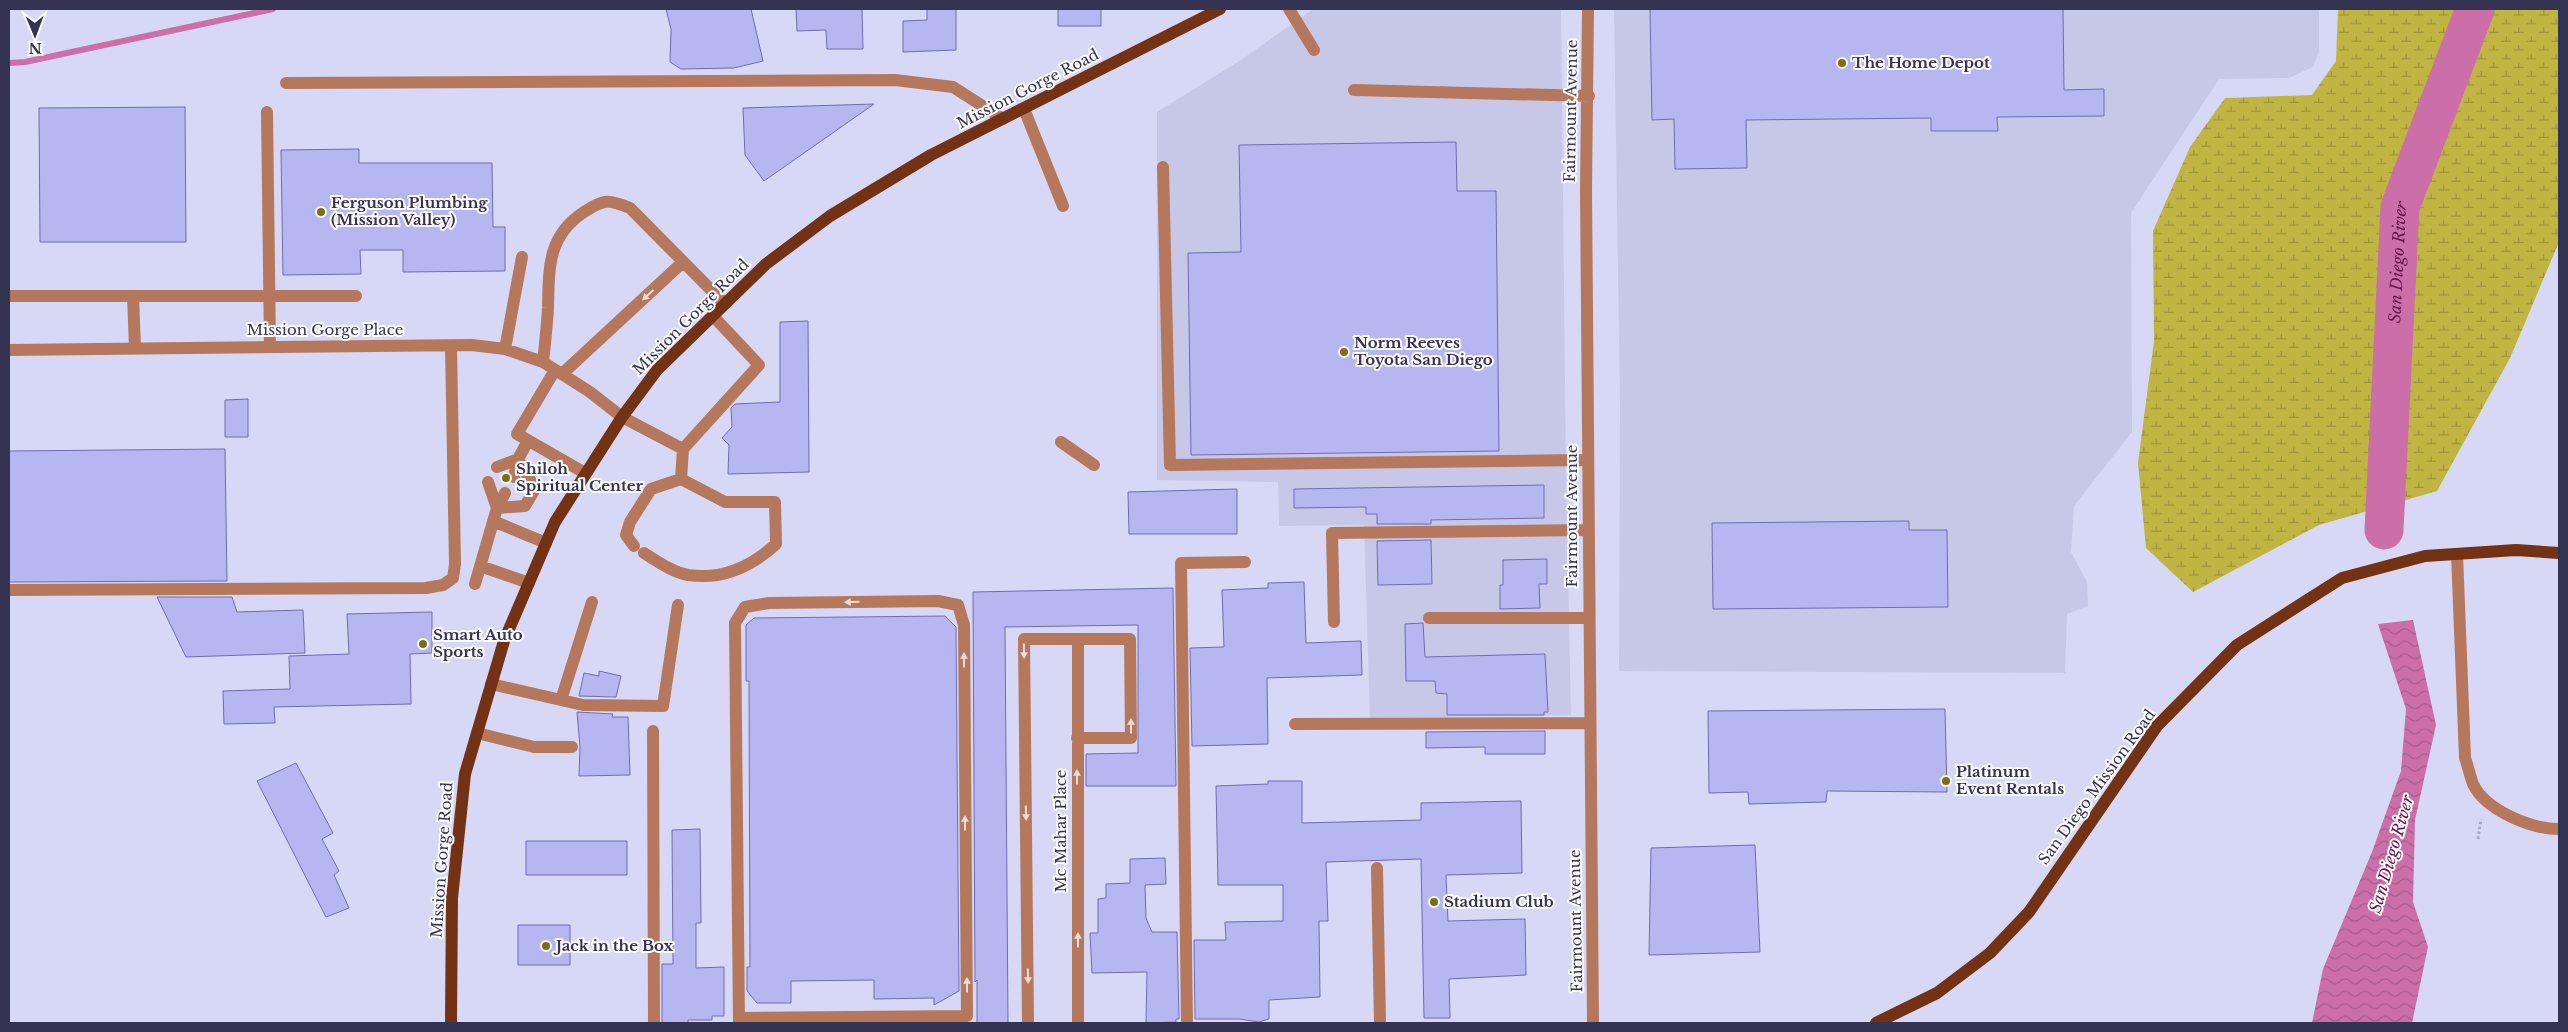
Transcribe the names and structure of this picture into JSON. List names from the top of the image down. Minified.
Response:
{"streets":{"main road":["Mission Gorge Road","San Diego Mission Road"],"street":["Fairmount Avenue","Mission Gorge Place","Mc Mahar Place"]},"crossings":[["Mission Gorge Road","Mission Gorge Place"]],"one_way":["Mc Mahar Place"],"water":["San Diego River"],"places":["The Home Depot","Ferguson Plumbing (Mission Valley)","Norm Reeves Toyota San Diego","Shiloh Spiritual Center","Smart Auto Sports","Platinum Event Rentals","Stadium Club","Jack in the Box"],"north":"bottom"}
